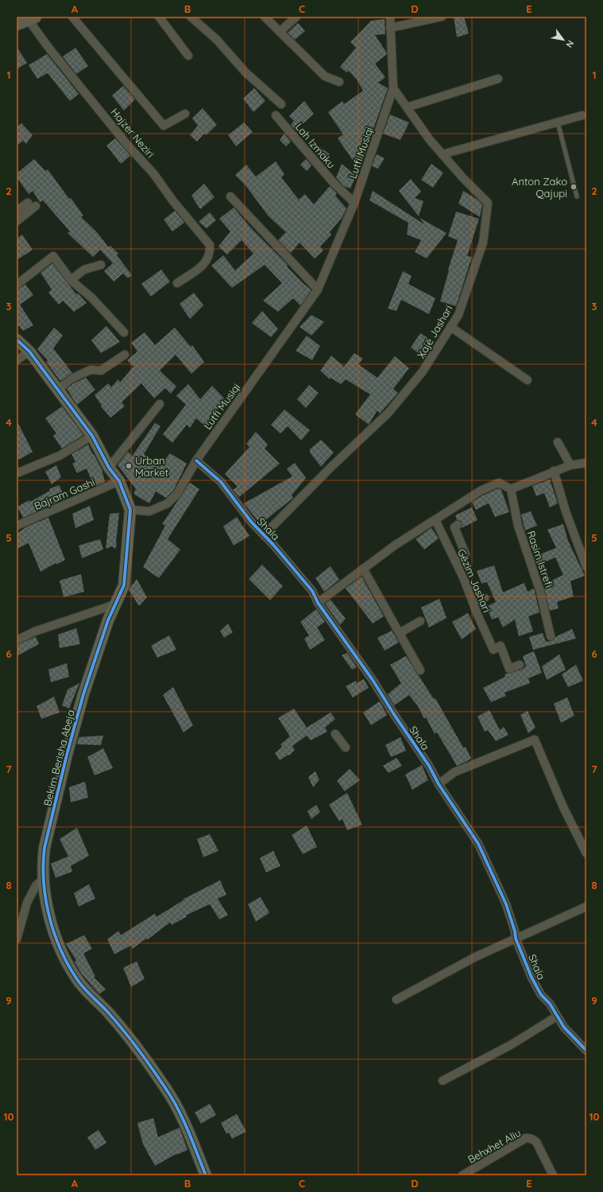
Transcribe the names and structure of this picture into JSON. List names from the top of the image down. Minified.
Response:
{"streets":{"street":["Hajzer Neziri","Lah Izmaku","Lutfi Musiqi","Xajë Jashari","Bajram Gashi","Shala","Rasim Istrefi","Gëzim Jashari","Bekim Berisha Abeja","Behxhet Aliu"]},"crossings":[["Lah Izmaku","Lutfi Musiqi"],["Lutfi Musiqi","Xajë Jashari"],["Lutfi Musiqi","Shala"],["Lutfi Musiqi","Bekim Berisha Abeja"],["Xajë Jashari","Shala"],["Bajram Gashi","Bekim Berisha Abeja"]],"places":["Anton Zako Qajupi","Urban Market"],"north":"bottom right","grid":{"columns":["A","B","C","D","E"],"rows":["1","2","3","4","5","6","7","8","9","10"]}}
